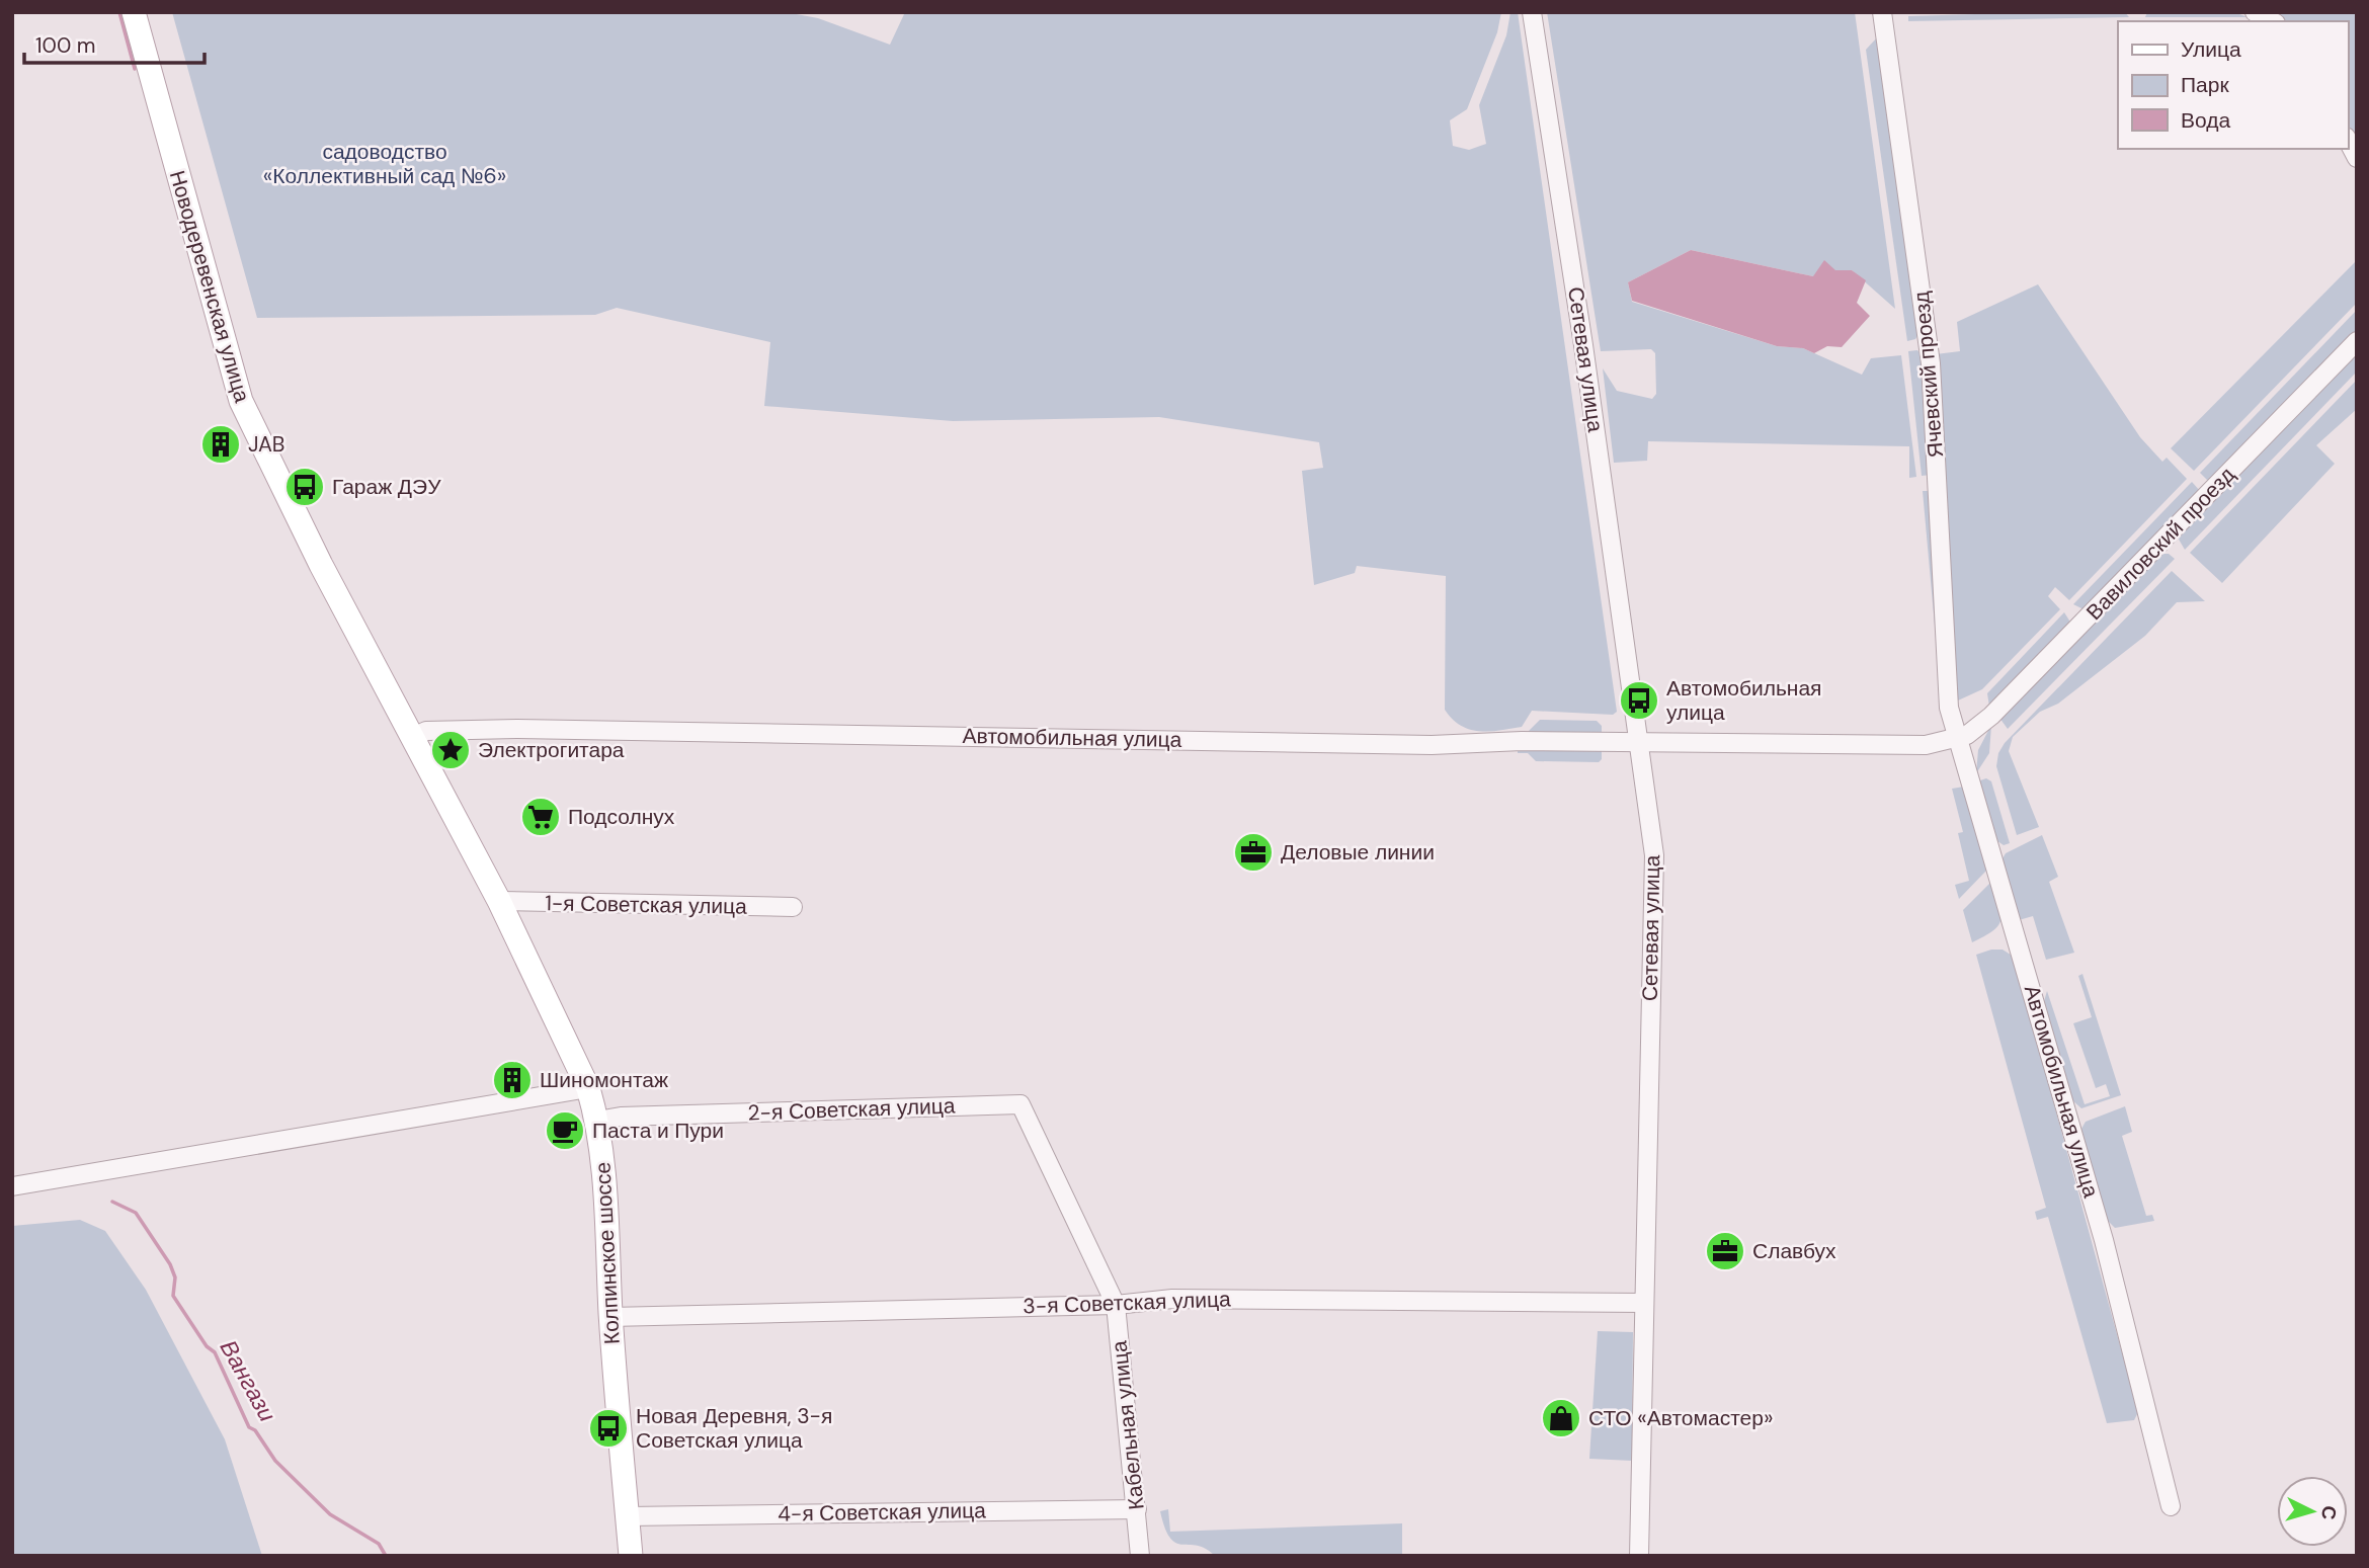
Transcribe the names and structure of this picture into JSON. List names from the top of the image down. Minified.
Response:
{"streets":{"main road":["Новодеревенская улица","Колпинское шоссе"],"street":["Сетевая улица","Ячевский проезд","Вавиловский проезд","Автомобильная улица","1-я Советская улица","2-я Советская улица","3-я Советская улица","Кабельная улица","4-я Советская улица"]},"crossings":[["Новодеревенская улица","Автомобильная улица"],["Новодеревенская улица","Колпинское шоссе"],["Сетевая улица","Автомобильная улица"],["Сетевая улица","3-я Советская улица"],["Ячевский проезд","Вавиловский проезд"],["Ячевский проезд","Автомобильная улица"],["Вавиловский проезд","Автомобильная улица"],["Автомобильная улица","Колпинское шоссе"],["1-я Советская улица","Колпинское шоссе"],["2-я Советская улица","Колпинское шоссе"],["2-я Советская улица","Кабельная улица"],["Колпинское шоссе","3-я Советская улица"],["Колпинское шоссе","4-я Советская улица"],["3-я Советская улица","Кабельная улица"],["Кабельная улица","4-я Советская улица"]],"water":["Вангази"],"parks":["садоводство «Коллективный сад №6»"],"places":{"building":["JAB","Шиномонтаж"],"bus stop":["Гараж ДЭУ","Автомобильная улица","Новая Деревня, 3-я Советская улица"],"place":["Электрогитара"],"supermarket":["Подсолнух"],"office":["Деловые линии","Славбух"],"cafe":["Паста и Пури"],"shop":["СТО «Автомастер»"]},"legend":["Улица","Парк","Вода"],"scale_bar":"100 m","north":"right"}
